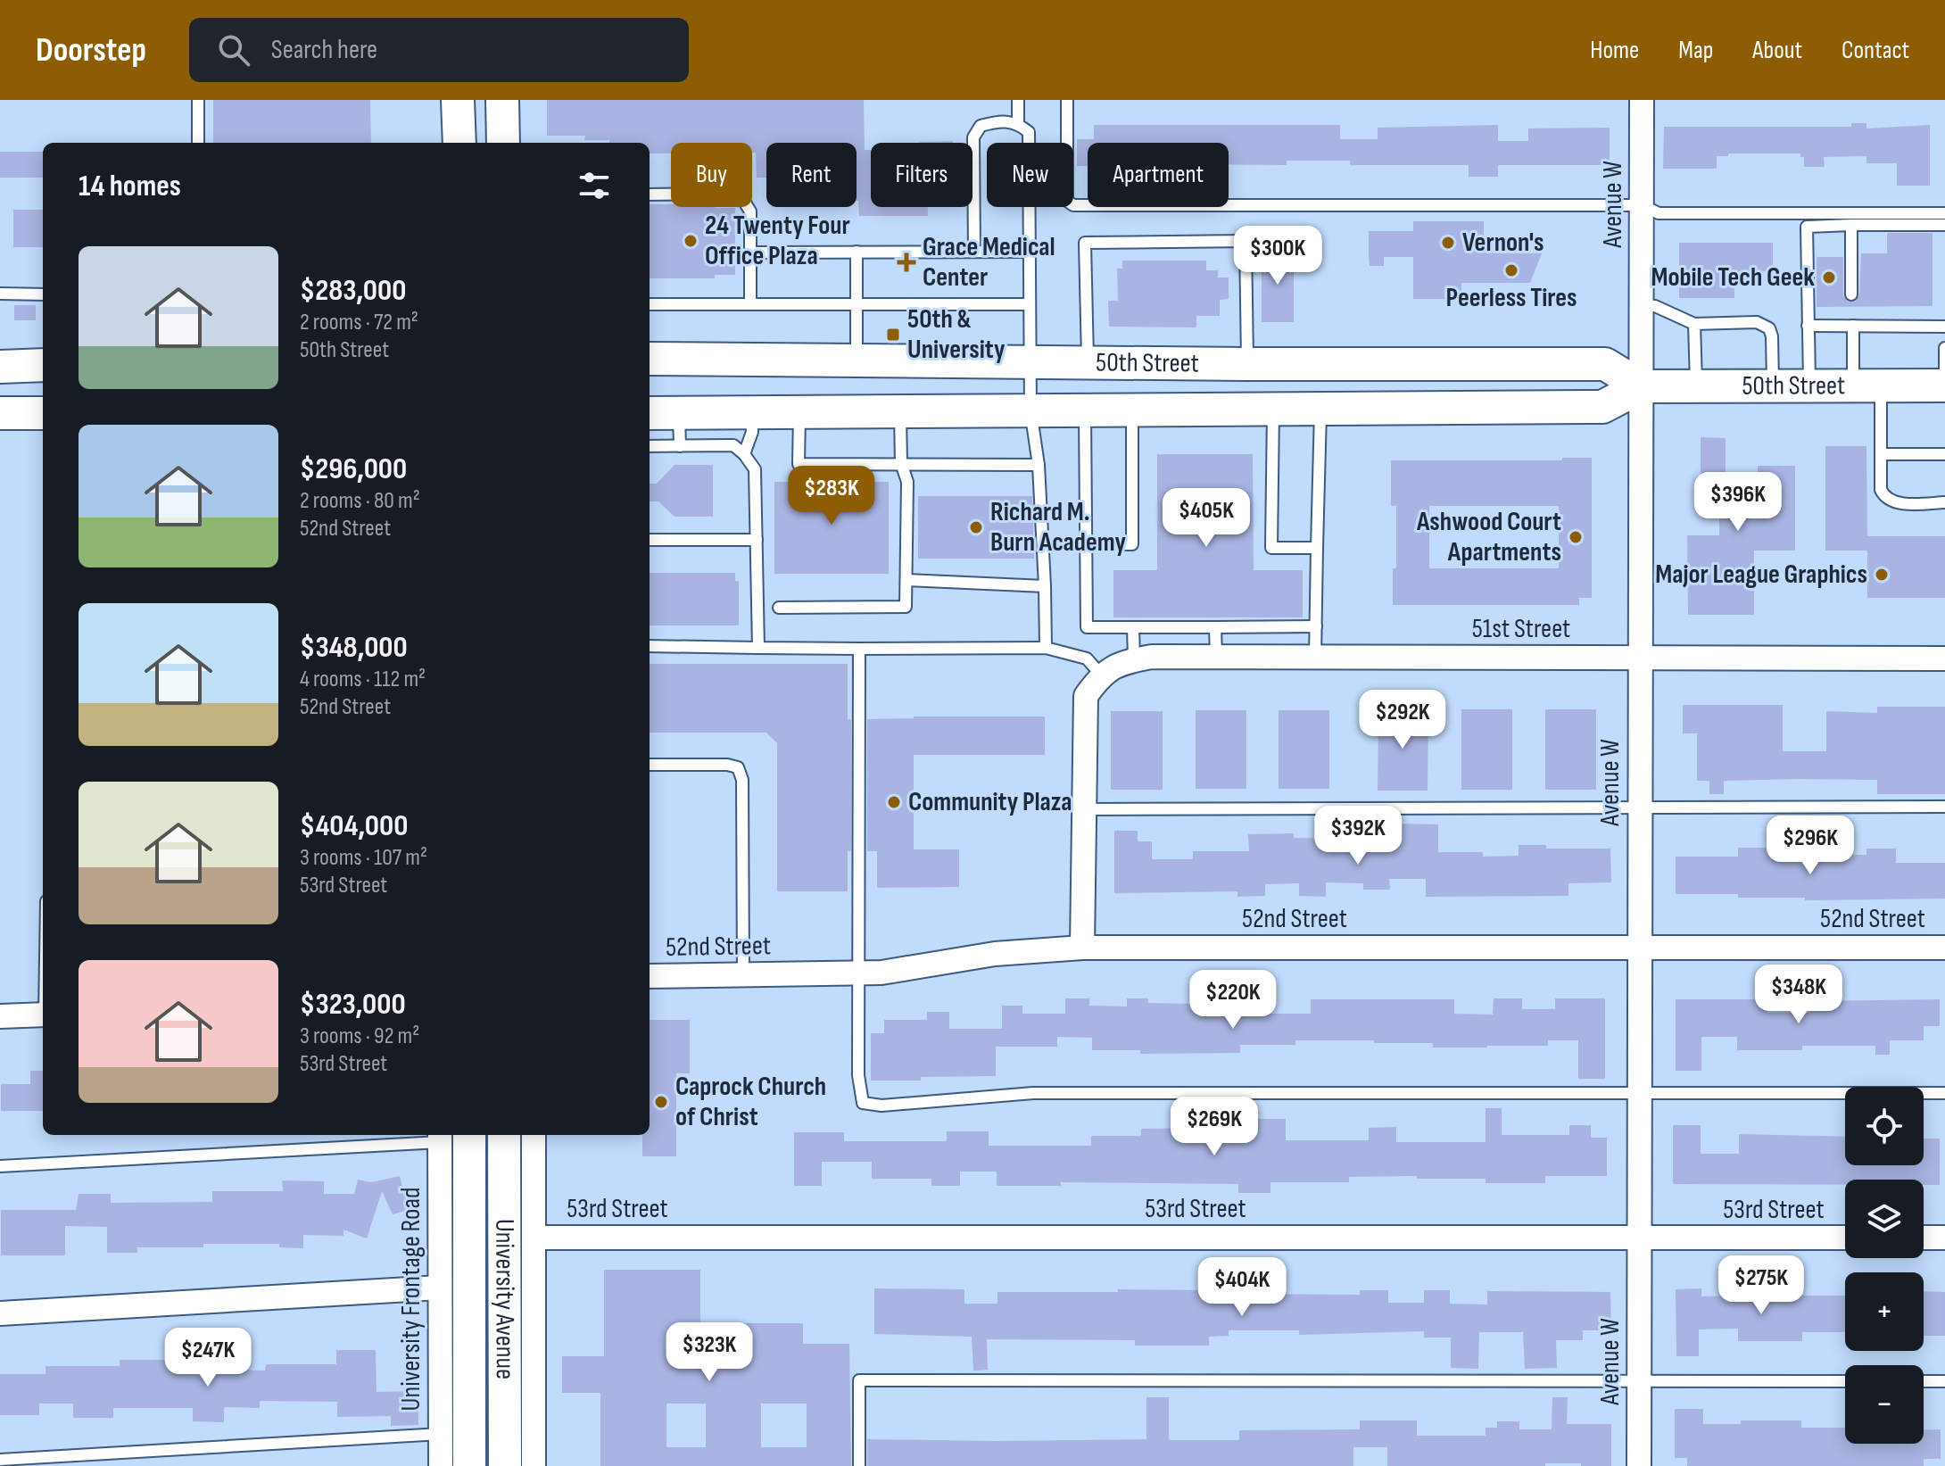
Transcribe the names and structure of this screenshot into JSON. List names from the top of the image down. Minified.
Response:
{"streets":{"main road":["50th Street","University Avenue"],"street":["Avenue W","51st Street","52nd Street","53rd Street","University Frontage Road"]},"crossings":[["Avenue W","50th Street"],["Avenue W","51st Street"],["Avenue W","52nd Street"],["Avenue W","53rd Street"],["University Avenue","University Frontage Road"]],"places":{"other":["24 Twenty Four Office Plaza","Vernon's","Peerless Tires","Mobile Tech Geek","Richard M. Burn Academy","Ashwood Court Apartments","Major League Graphics","Community Plaza","Caprock Church of Christ"],"health":["Grace Medical Center"],"transit":["50th & University"]},"page":{"header":"Doorstep","search":"Search here","nav":["Home","Map","About","Contact"],"chip":["Buy","Rent","Filters","New","Apartment"],"heading":"14 homes","price":["$300K","$283K","$396K","$405K","$292K","$392K","$296K","$348K","$220K","$269K","$275K","$404K","$323K","$247K"],"list":[{"name":"$283,000","note":"2 rooms · 72 m² · 50th Street"},{"name":"$296,000","note":"2 rooms · 80 m² · 52nd Street"},{"name":"$348,000","note":"4 rooms · 112 m² · 52nd Street"},{"name":"$404,000","note":"3 rooms · 107 m² · 53rd Street"},{"name":"$323,000","note":"3 rooms · 92 m² · 53rd Street"}],"map_buttons":["+","−"]}}
